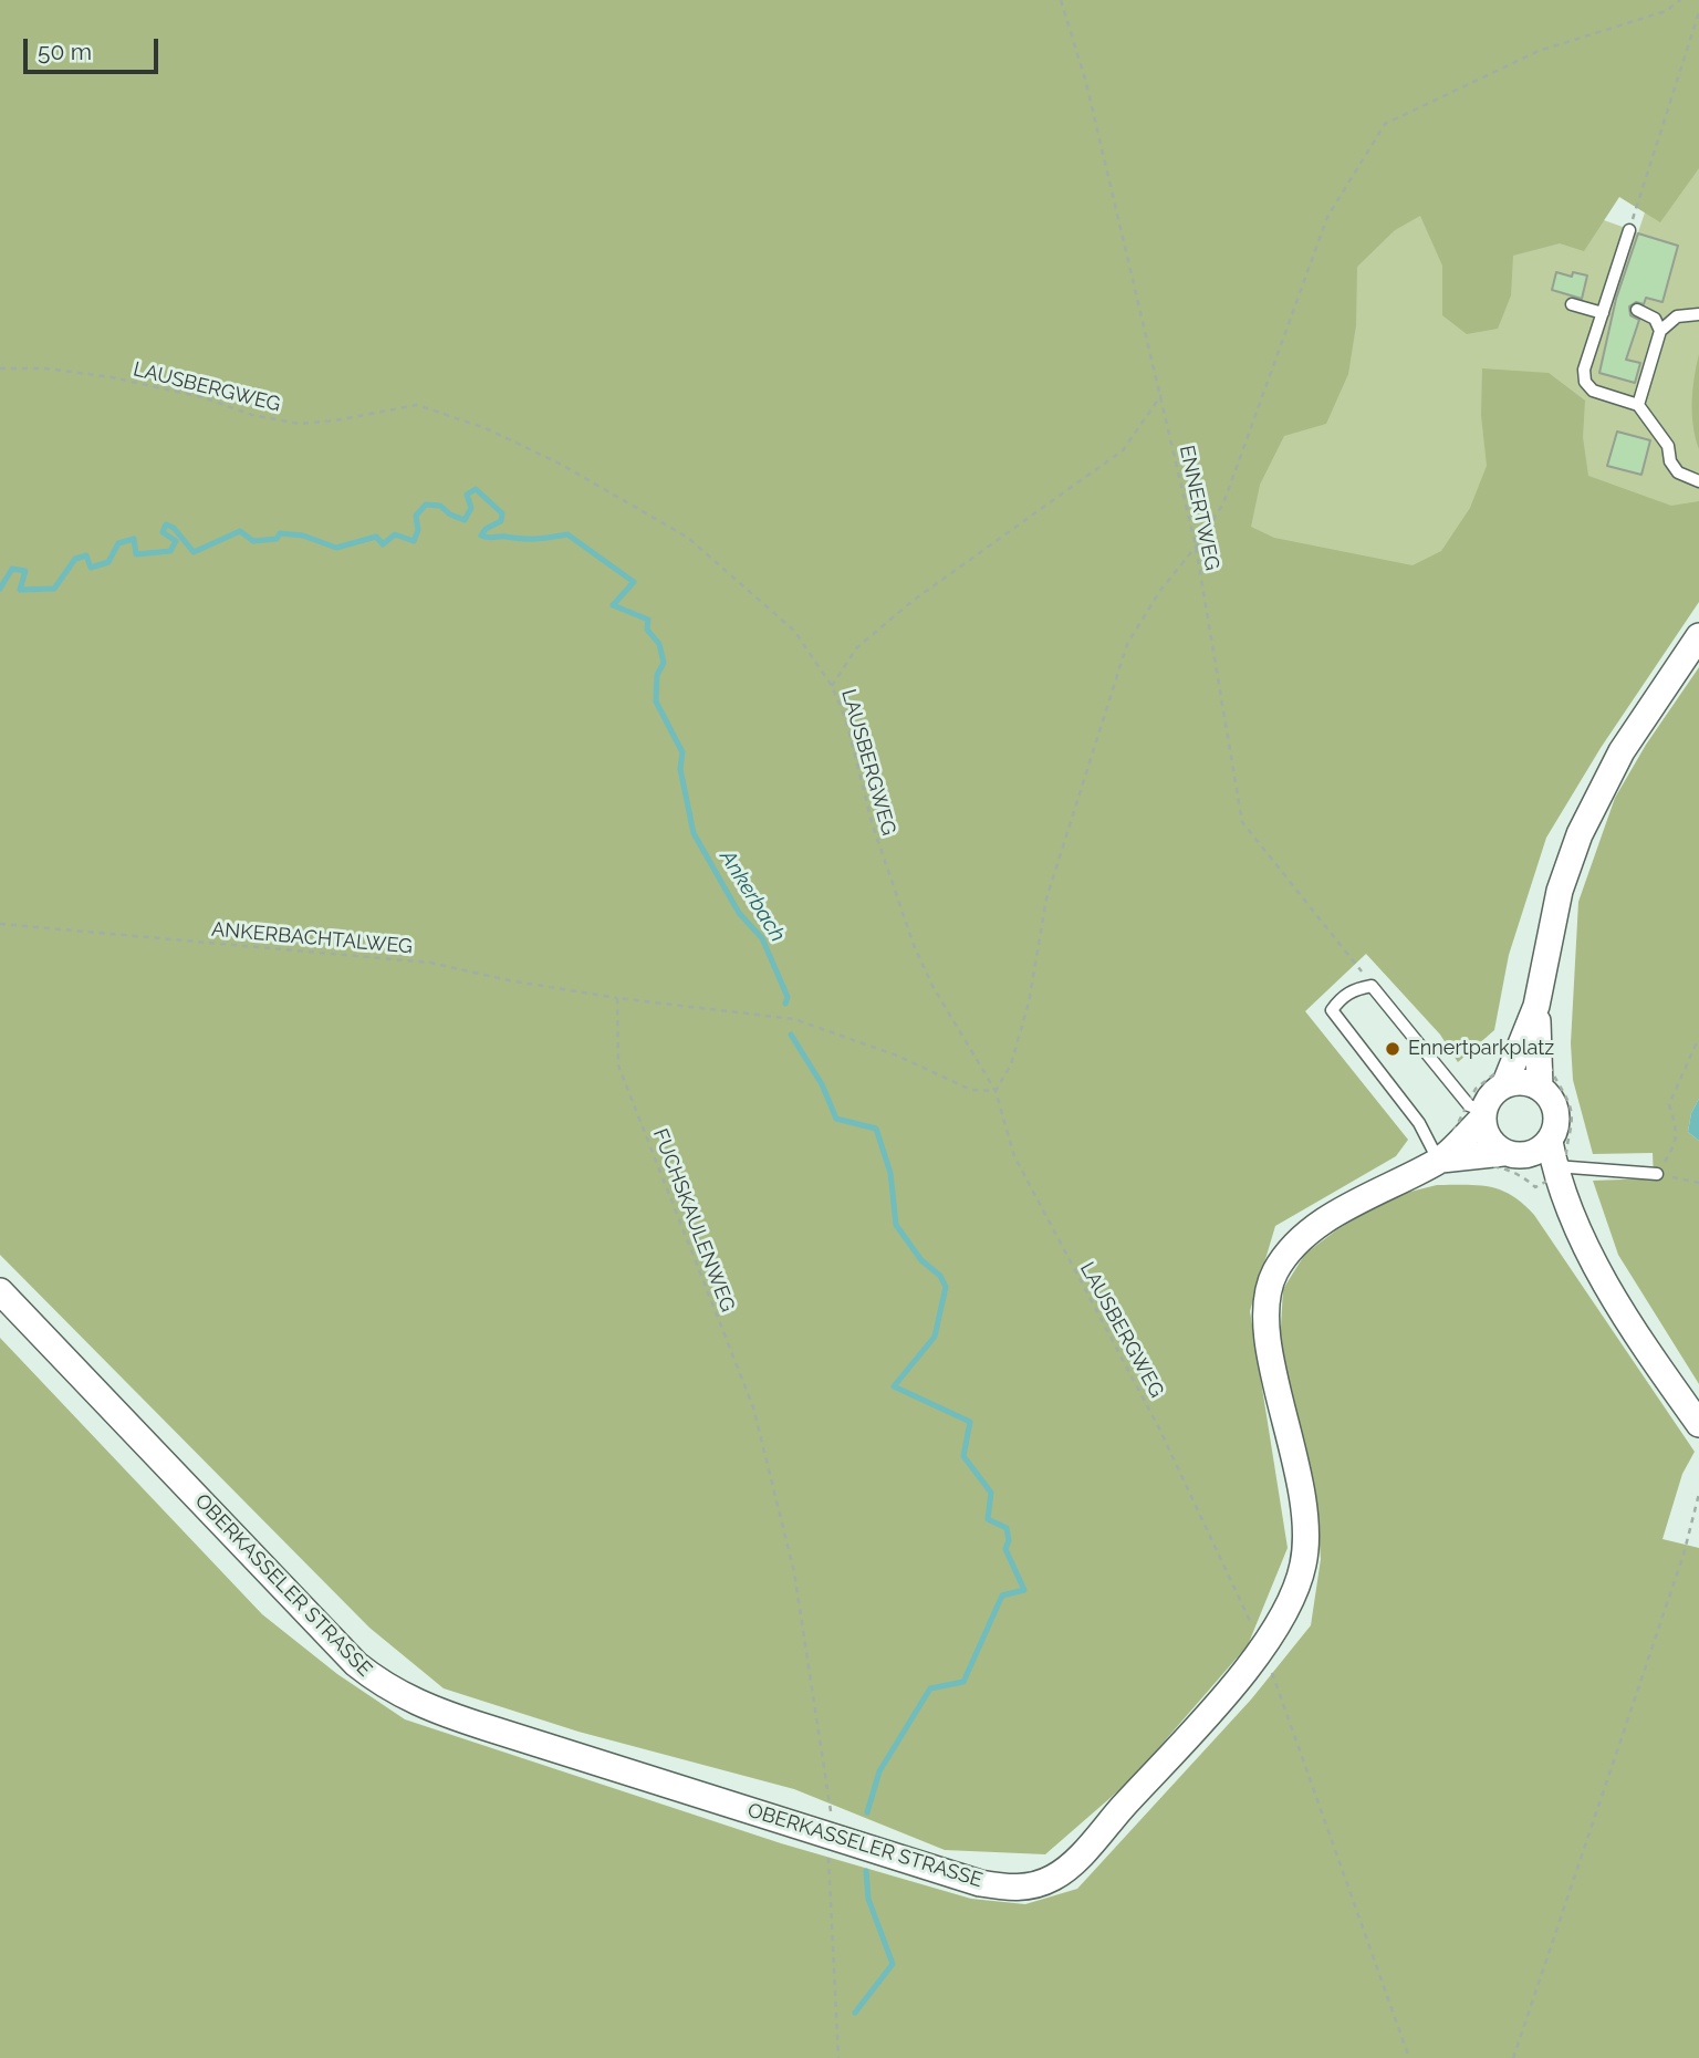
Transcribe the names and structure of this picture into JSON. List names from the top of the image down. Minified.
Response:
{"streets":{"street":["OBERKASSELER STRASSE"],"path":["LAUSBERGWEG","ENNERTWEG","ANKERBACHTALWEG","FUCHSKAULENWEG"]},"crossings":[["LAUSBERGWEG","OBERKASSELER STRASSE"],["ANKERBACHTALWEG","FUCHSKAULENWEG"],["FUCHSKAULENWEG","OBERKASSELER STRASSE"]],"water":["Ankerbach"],"places":["Ennertparkplatz"],"scale_bar":"50 m"}
